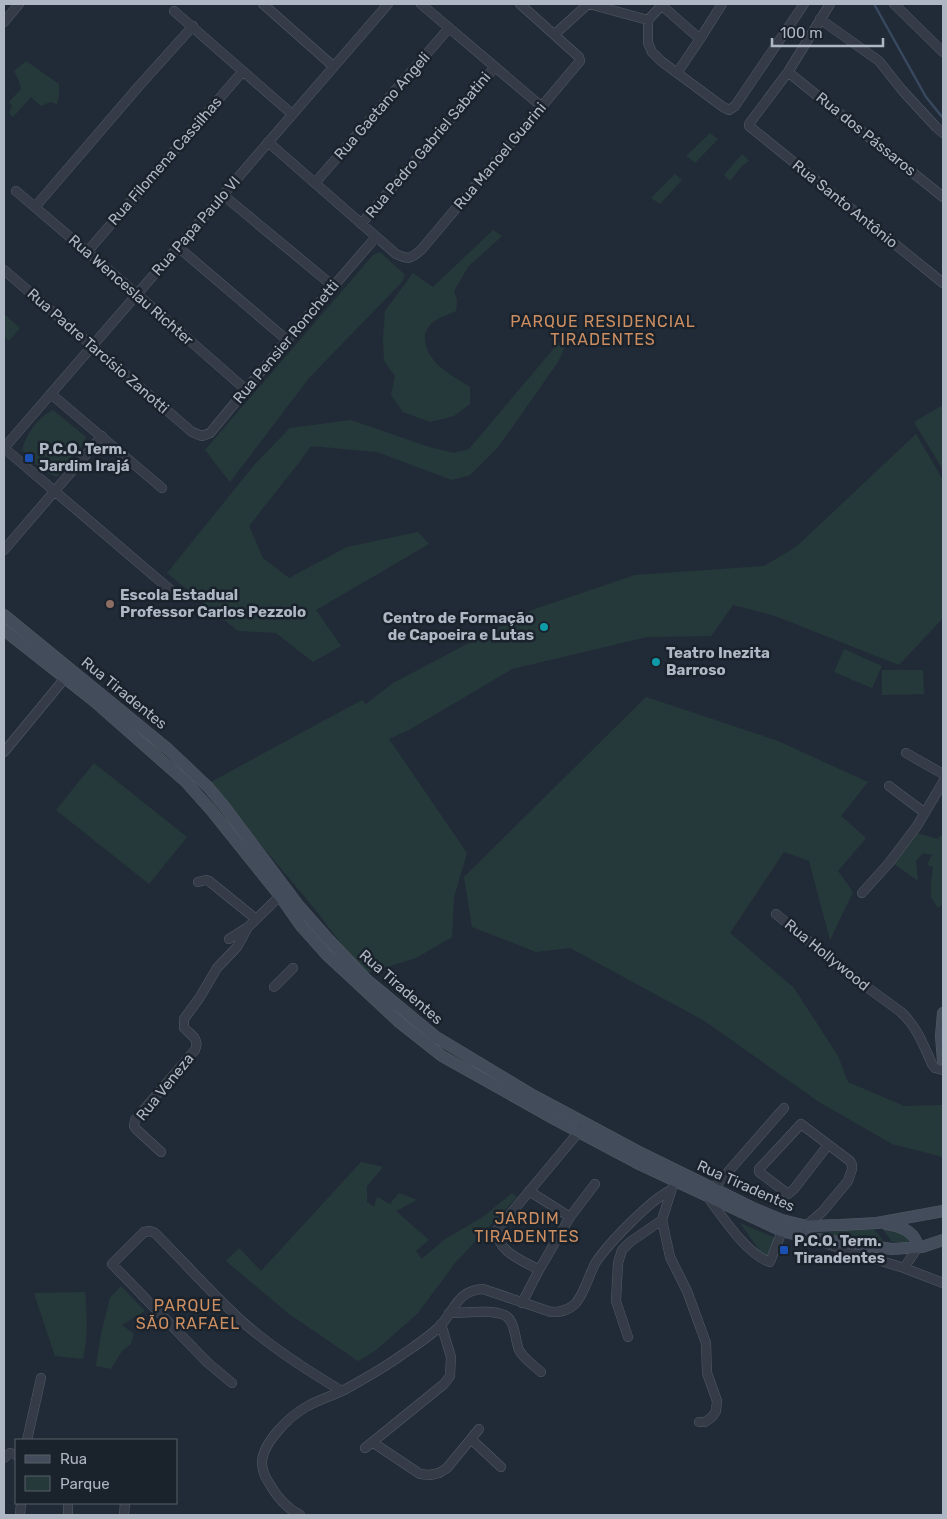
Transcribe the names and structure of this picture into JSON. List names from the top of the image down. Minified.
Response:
{"streets":{"street":["Rua Gaetano Angeli","Rua dos Pássaros","Rua Pedro Gabriel Sabatini","Rua Manoel Guarini","Rua Filomena Cassilhas","Rua Santo Antônio","Rua Papa Paulo VI","Rua Wenceslau Richter","Rua Pensier Ronchetti","Rua Padre Tarcísio Zanotti","Rua Tiradentes","Rua Hollywood","Rua Veneza"]},"crossings":[["Rua dos Pássaros","Rua Santo Antônio"],["Rua Manoel Guarini","Rua Pensier Ronchetti"],["Rua Filomena Cassilhas","Rua Wenceslau Richter"],["Rua Papa Paulo VI","Rua Wenceslau Richter"],["Rua Papa Paulo VI","Rua Padre Tarcísio Zanotti"],["Rua Wenceslau Richter","Rua Pensier Ronchetti"],["Rua Pensier Ronchetti","Rua Padre Tarcísio Zanotti"]],"districts":["PARQUE RESIDENCIAL TIRADENTES","JARDIM TIRADENTES","PARQUE SÃO RAFAEL"],"places":{"transit":["P.C.O. Term. Jardim Irajá","P.C.O. Term. Tirandentes"],"other":["Escola Estadual Professor Carlos Pezzolo","Centro de Formação de Capoeira e Lutas","Teatro Inezita Barroso"]},"legend":["Rua","Parque"],"scale_bar":"100 m"}
